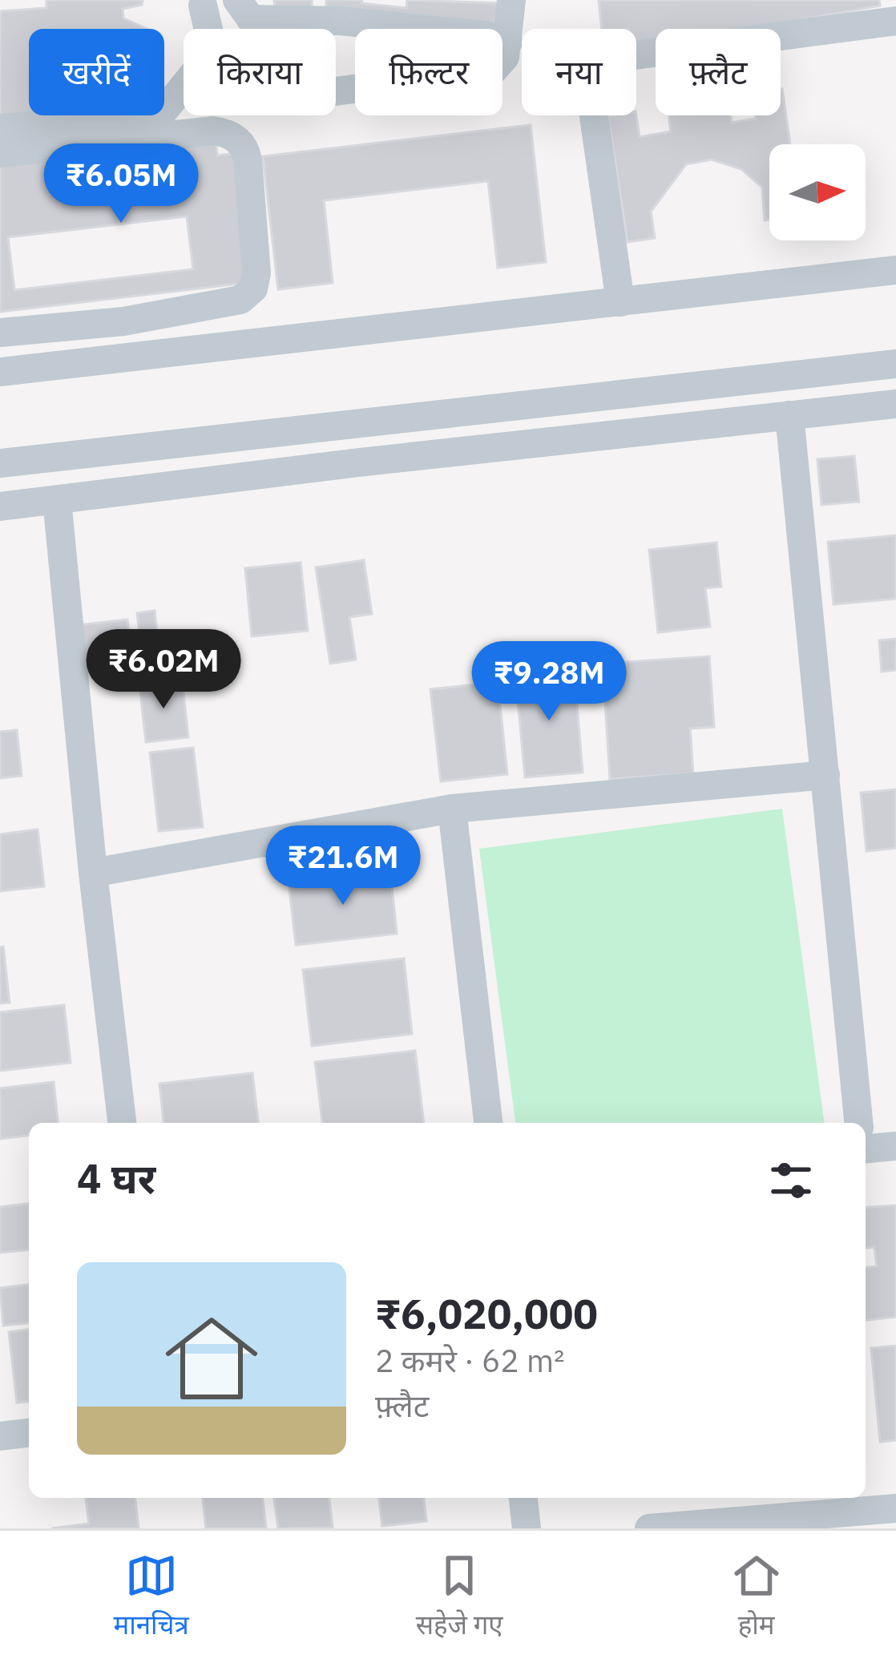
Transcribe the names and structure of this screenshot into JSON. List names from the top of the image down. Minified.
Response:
{"north":"right","page":{"chip":["खरीदें","किराया","फ़िल्टर","नया","फ़्लैट"],"price":["₹6.05M","₹6.02M","₹9.28M","₹21.6M"],"heading":"4 घर","list":[{"name":"₹6,020,000","note":"2 कमरे · 62 m² · फ़्लैट"}],"tabs":["मानचित्र","सहेजे गए","होम"]}}
